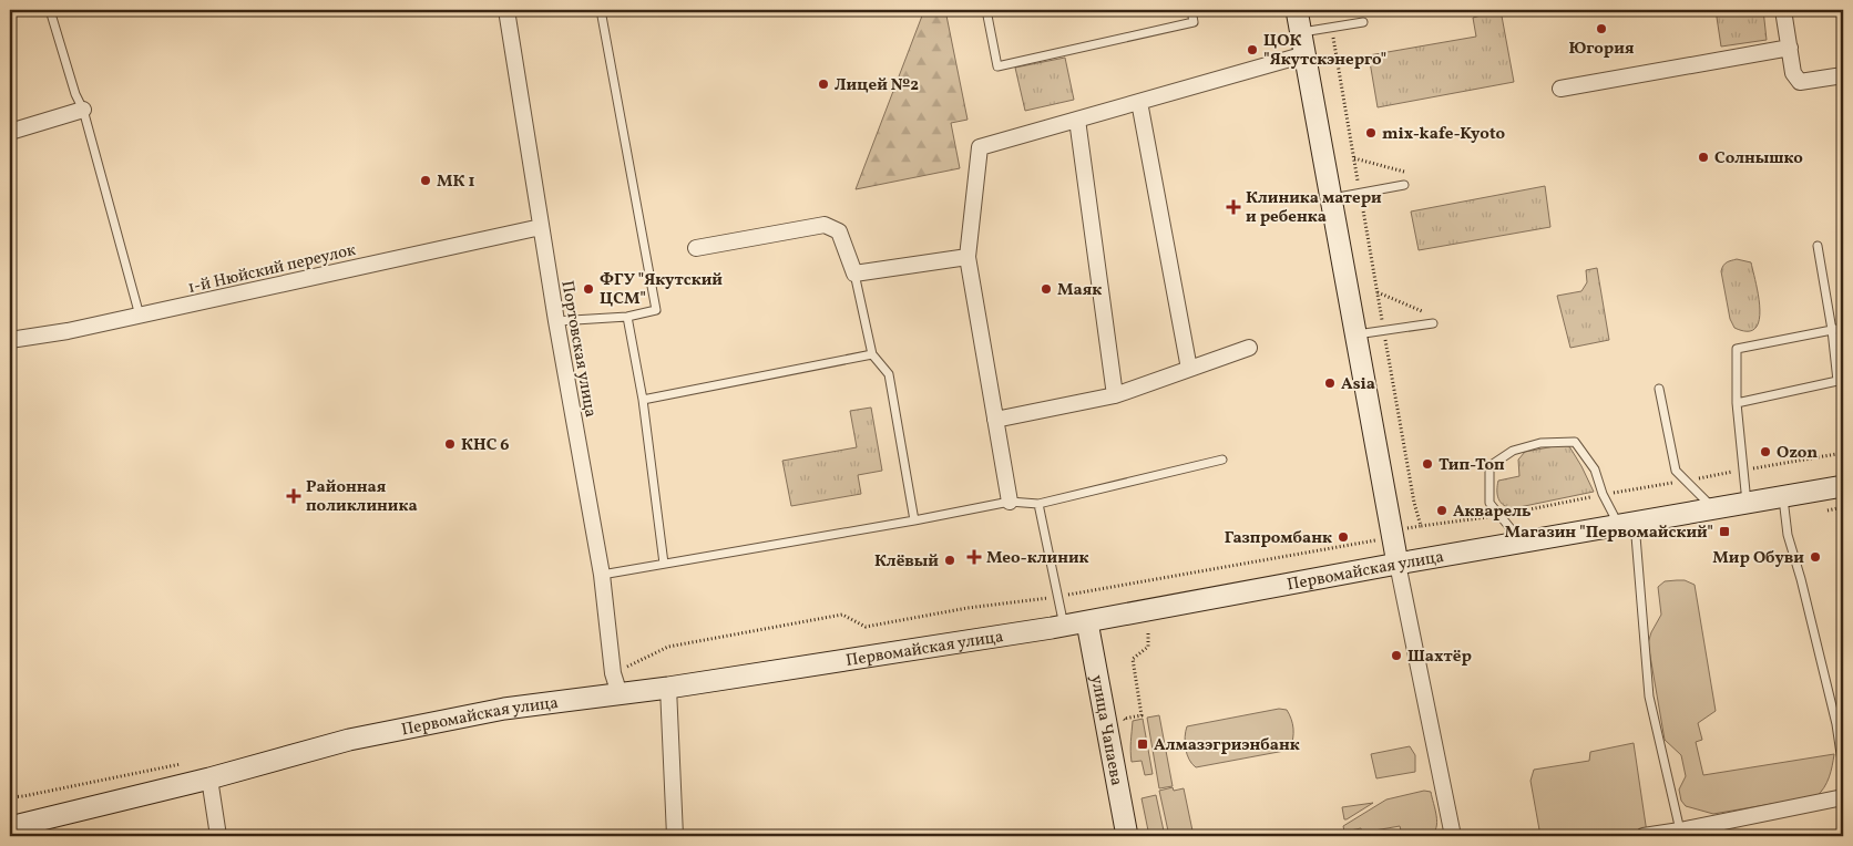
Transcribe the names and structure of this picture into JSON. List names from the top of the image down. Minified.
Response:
{"streets":{"main road":["Первомайская улица","улица Чапаева"],"street":["1-й Нюйский переулок","Портовская улица"]},"crossings":[["1-й Нюйский переулок","Портовская улица"],["Портовская улица","Первомайская улица"],["Первомайская улица","улица Чапаева"]],"places":{"other":["Югория","ЦОК \"Якутскэнерго\"","Лицей №2","mix-kafe-Kyoto","Солнышко","МК 1","ФГУ \"Якутский ЦСМ\"","Маяк","Asia","КНС 6","Ozon","Тип-Топ","Акварель","Газпромбанк","Мир Обуви","Клёвый","Шахтёр"],"health":["Клиника матери и ребенка","Районная поликлиника","Мео-клиник"],"transit":["Магазин \"Первомайский\"","Алмазэгриэнбанк"]}}
